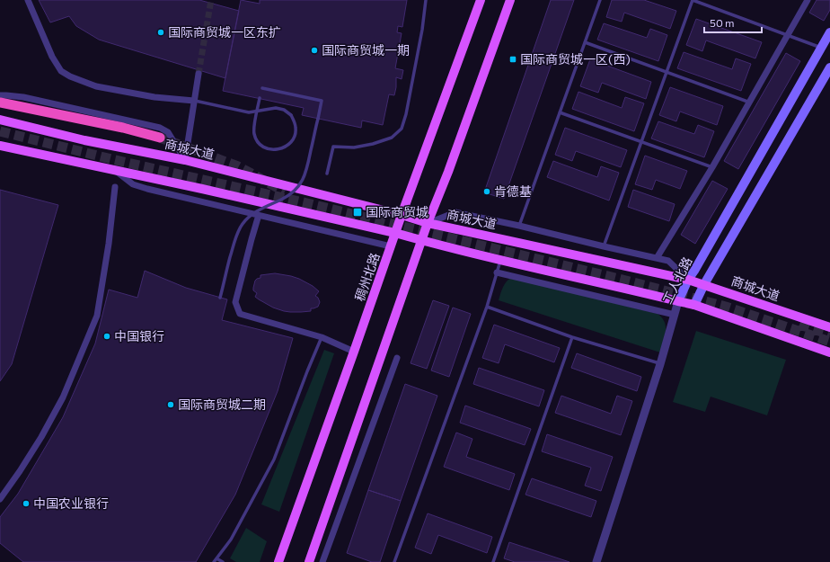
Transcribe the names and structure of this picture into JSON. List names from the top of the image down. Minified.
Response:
{"streets":{"main road":["商城大道","稠州北路","工人北路"]},"crossings":[["商城大道","稠州北路"],["商城大道","工人北路"]],"places":{"other":["国际商贸城一区东扩","国际商贸城一期","肯德基","中国银行","国际商贸城二期","中国农业银行"],"transit":["国际商贸城一区(西)","国际商贸城"]},"scale_bar":"50 m"}
